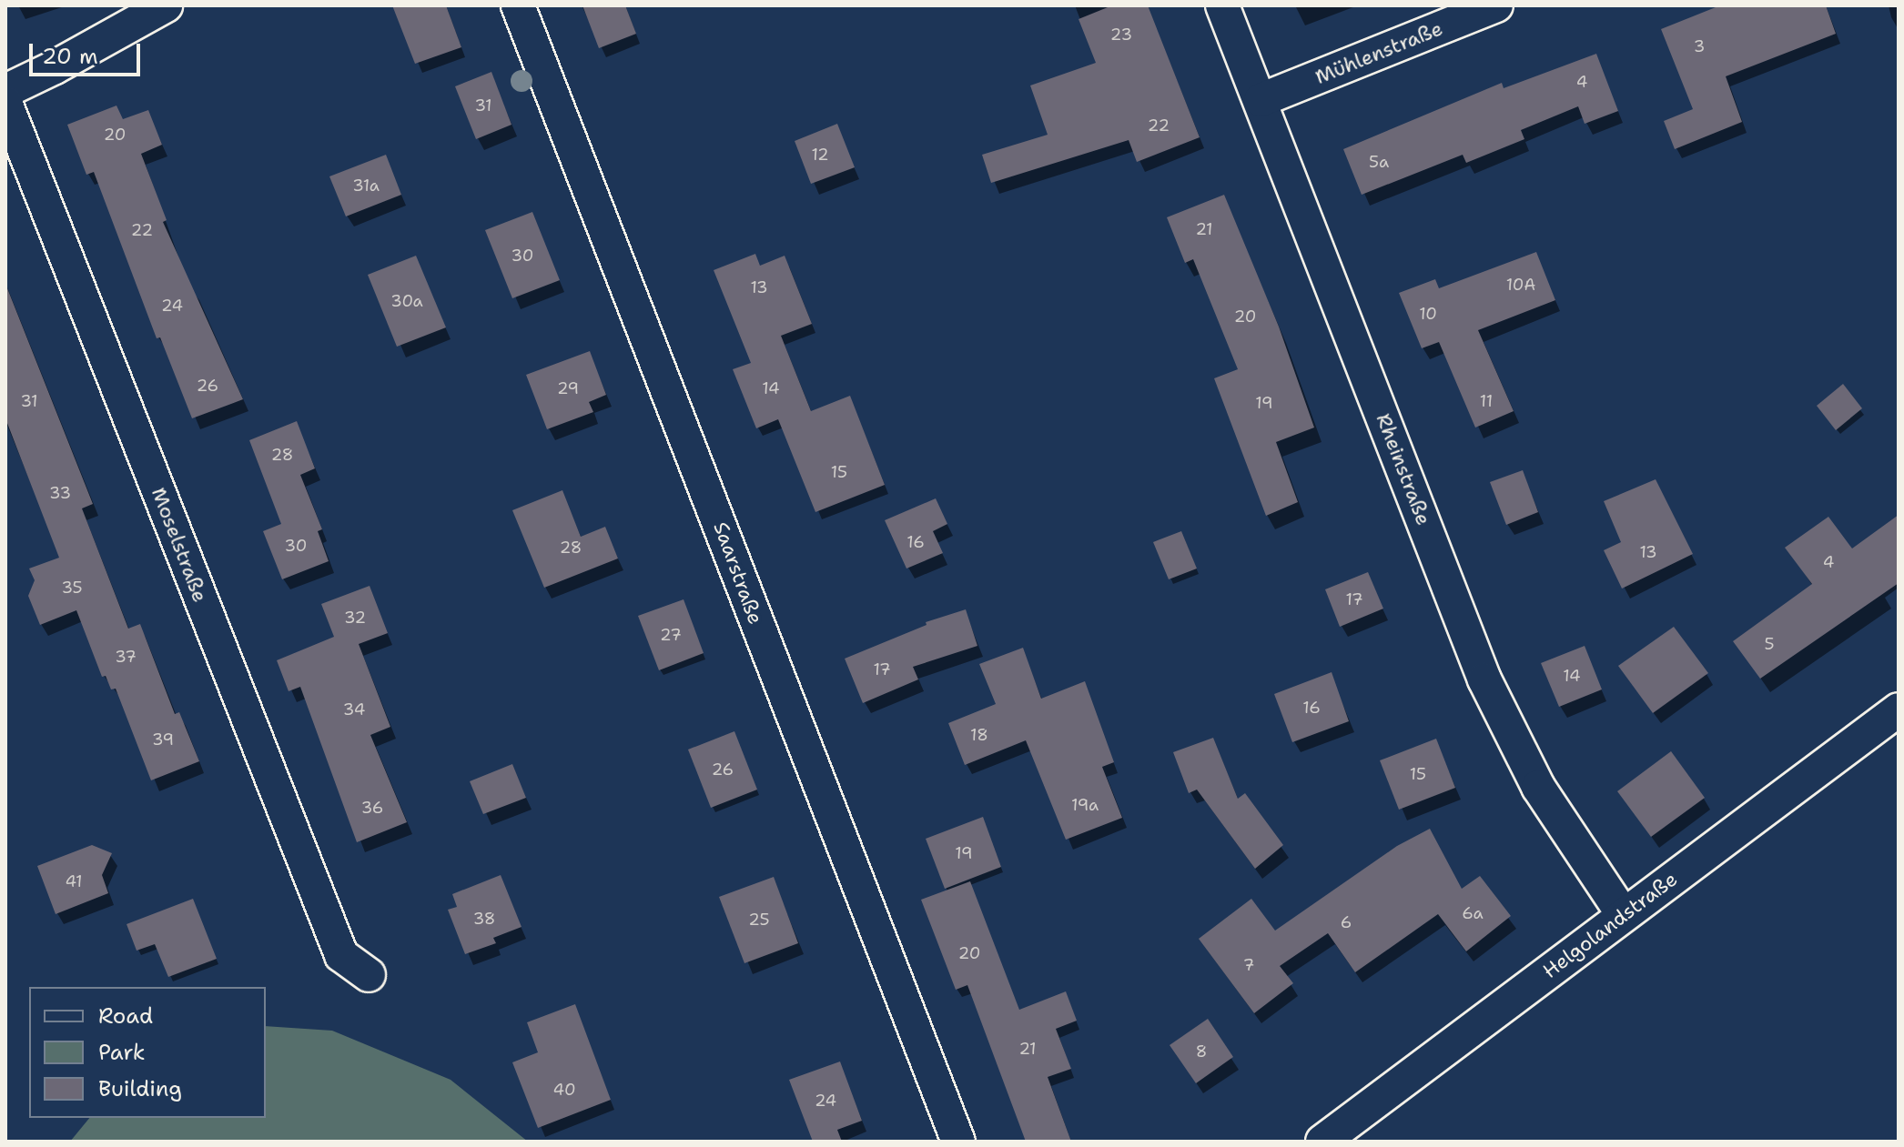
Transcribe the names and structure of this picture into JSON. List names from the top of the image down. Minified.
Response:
{"streets":{"street":["Mühlenstraße","Rheinstraße","Moselstraße","Saarstraße","Helgolandstraße"]},"crossings":[["Mühlenstraße","Rheinstraße"],["Rheinstraße","Helgolandstraße"]],"house_numbers":["23","3","4","31","22","20","12","5a","31a","21","22","30","10A","13","30a","24","10","20","26","29","14","31","11","19","28","15","33","16","30","28","13","4","35","17","32","27","5","37","17","14","16","34","18","39","26","15","19a","36","19","41","6a","38","25","6","20","7","21","8","40","24"],"legend":["Road","Park","Building"],"scale_bar":"20 m"}
